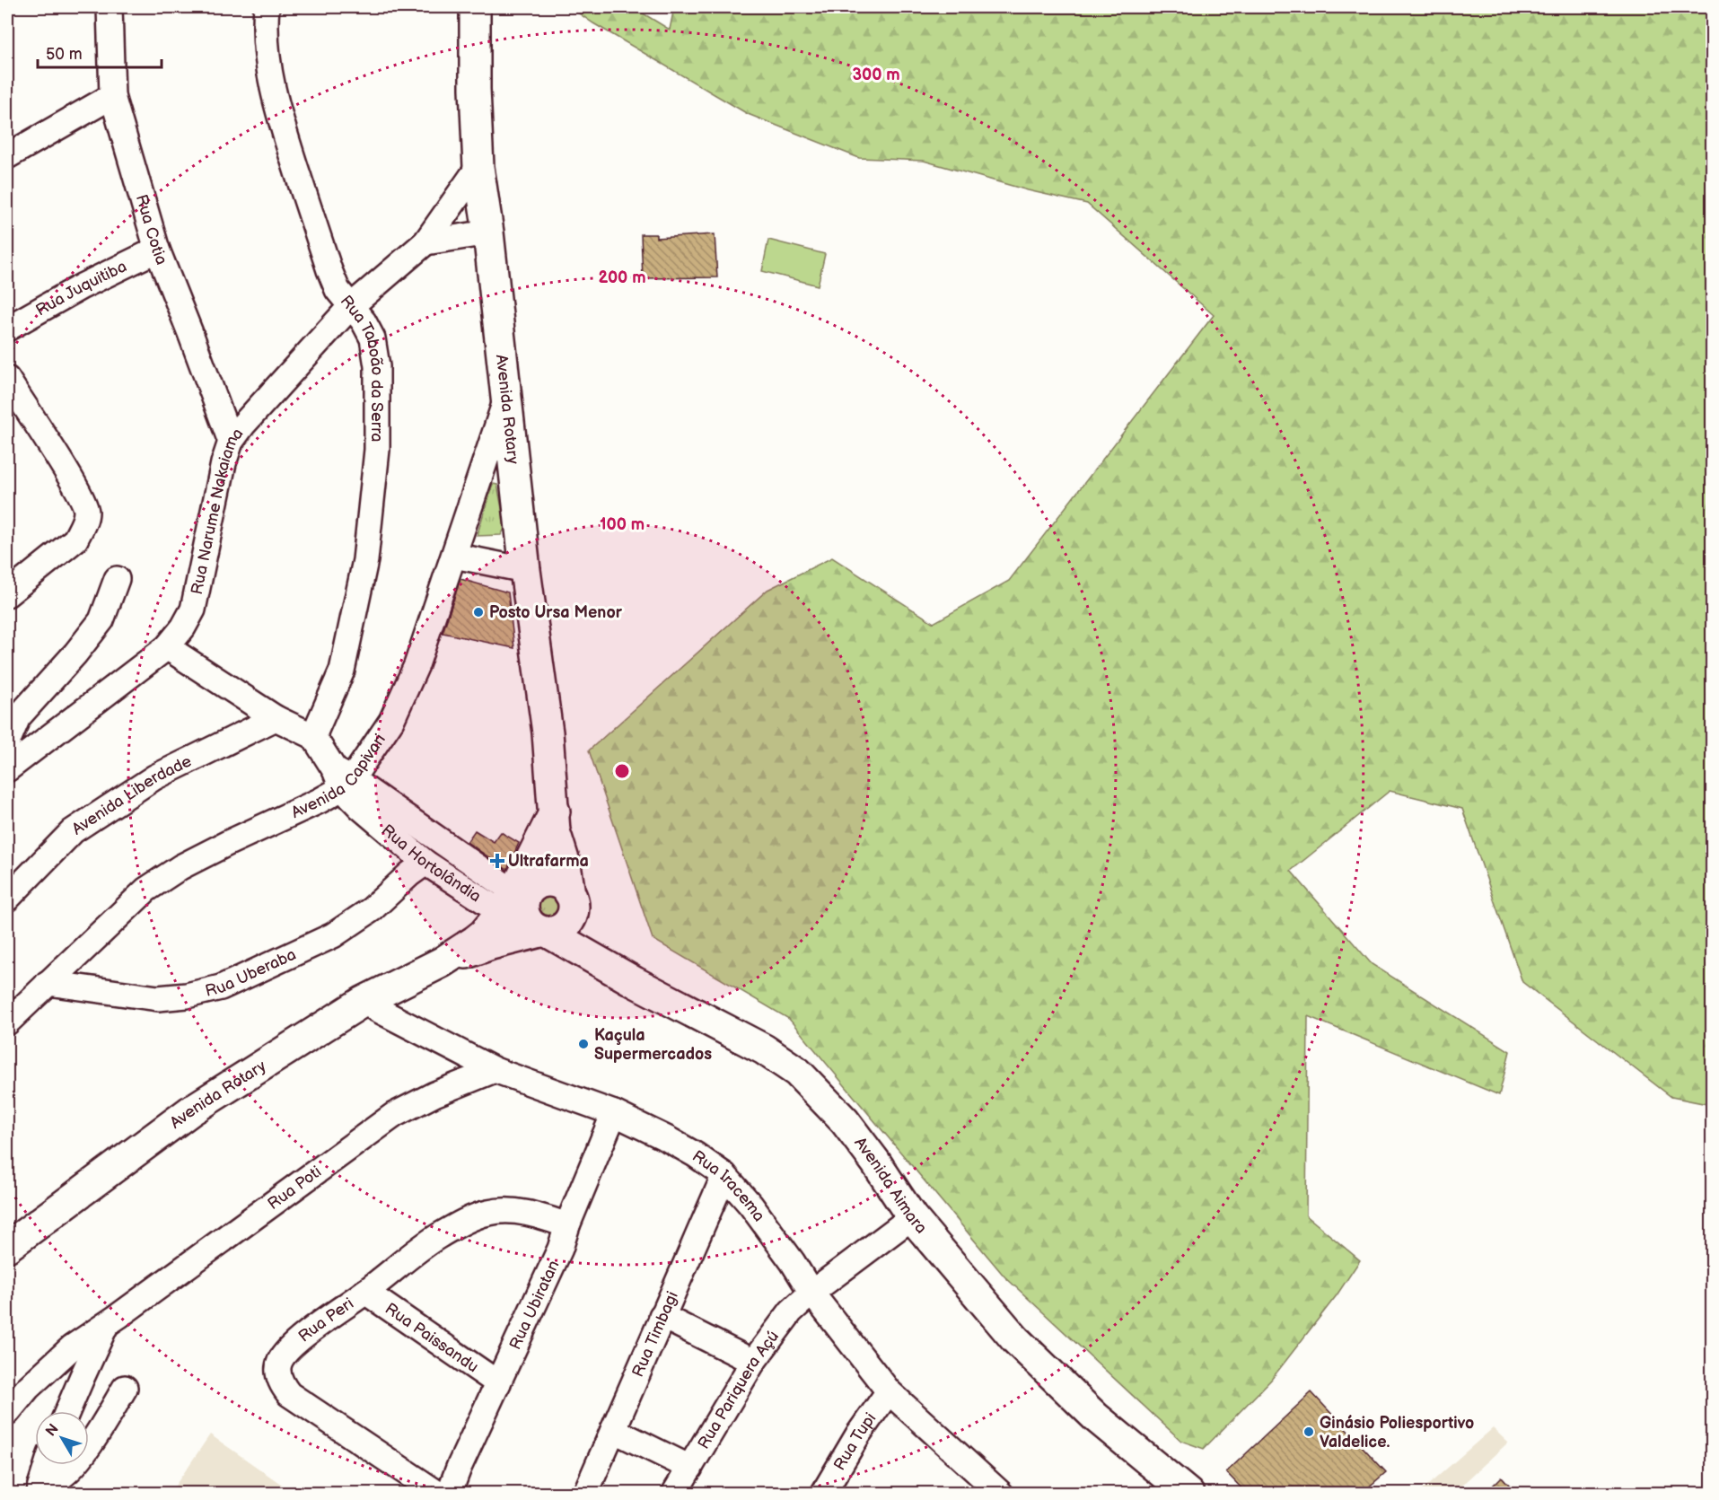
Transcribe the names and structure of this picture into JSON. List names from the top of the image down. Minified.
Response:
{"streets":{"main road":["Avenida Rotary","Avenida Aimara"],"street":["Rua Cotia","Rua Juquitiba","Rua Taboão da Serra","Rua Narume Nakaiama","Avenida Capivari","Avenida Liberdade","Rua Hortolândia","Rua Uberaba","Rua Poti","Rua Iracema","Rua Ubiratan","Rua Peri","Rua Timbagi","Rua Paissandu","Rua Pariquera Açú","Rua Tupi"]},"crossings":[["Rua Cotia","Rua Juquitiba"],["Rua Cotia","Rua Narume Nakaiama"],["Rua Taboão da Serra","Rua Narume Nakaiama"],["Avenida Rotary","Rua Narume Nakaiama"],["Avenida Rotary","Avenida Capivari"],["Avenida Rotary","Rua Hortolândia"],["Avenida Rotary","Avenida Aimara"],["Avenida Rotary","Rua Iracema"],["Avenida Capivari","Rua Hortolândia"],["Avenida Capivari","Rua Uberaba"],["Rua Hortolândia","Rua Uberaba"],["Rua Hortolândia","Avenida Aimara"],["Avenida Aimara","Rua Pariquera Açú"],["Rua Poti","Rua Iracema"],["Rua Iracema","Rua Ubiratan"],["Rua Iracema","Rua Timbagi"],["Rua Iracema","Rua Pariquera Açú"],["Rua Iracema","Rua Tupi"],["Rua Ubiratan","Rua Peri"],["Rua Ubiratan","Rua Paissandu"],["Rua Peri","Rua Paissandu"]],"places":{"other":["Posto Ursa Menor","Kaçula Supermercados","Ginásio Poliesportivo Valdelice."],"health":["Ultrafarma"]},"scale_bar":"50 m","north":"top left","rings":["300 m","200 m","100 m"]}
